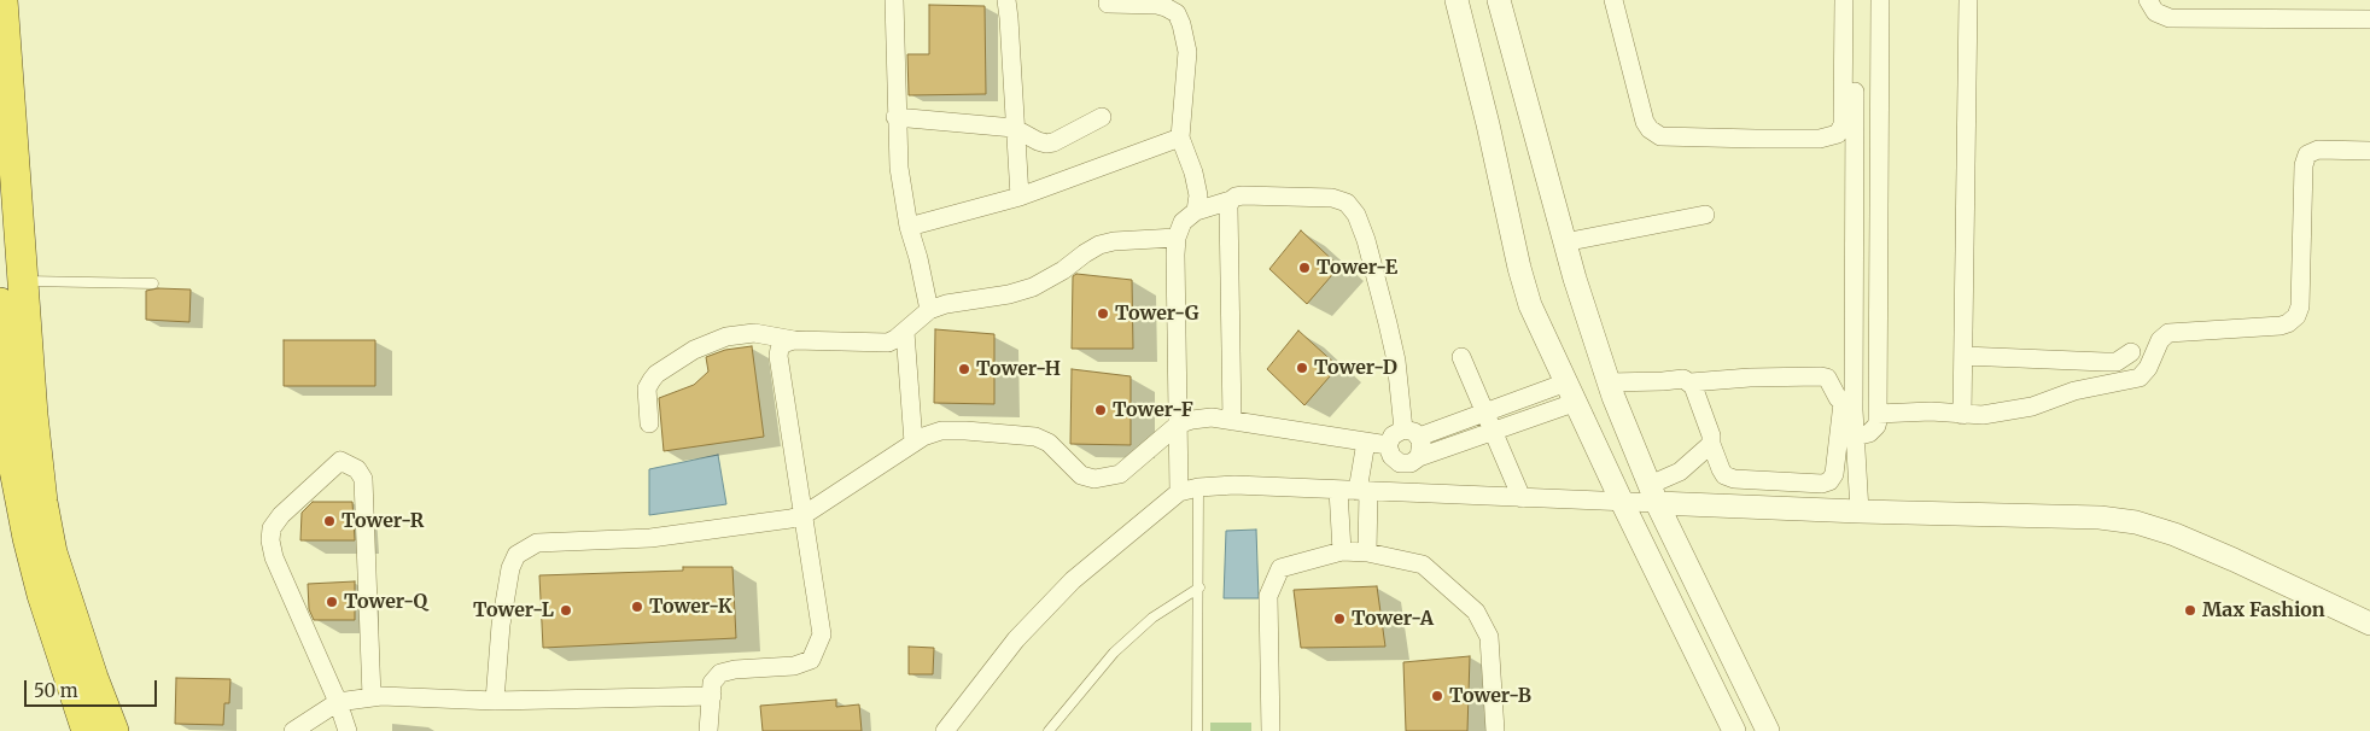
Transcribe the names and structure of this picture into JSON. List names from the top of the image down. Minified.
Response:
{"places":["Tower-E","Tower-G","Tower-D","Tower-H","Tower-F","Tower-R","Tower-Q","Tower-K","Tower-L","Max Fashion","Tower-A","Tower-B"],"scale_bar":"50 m"}
